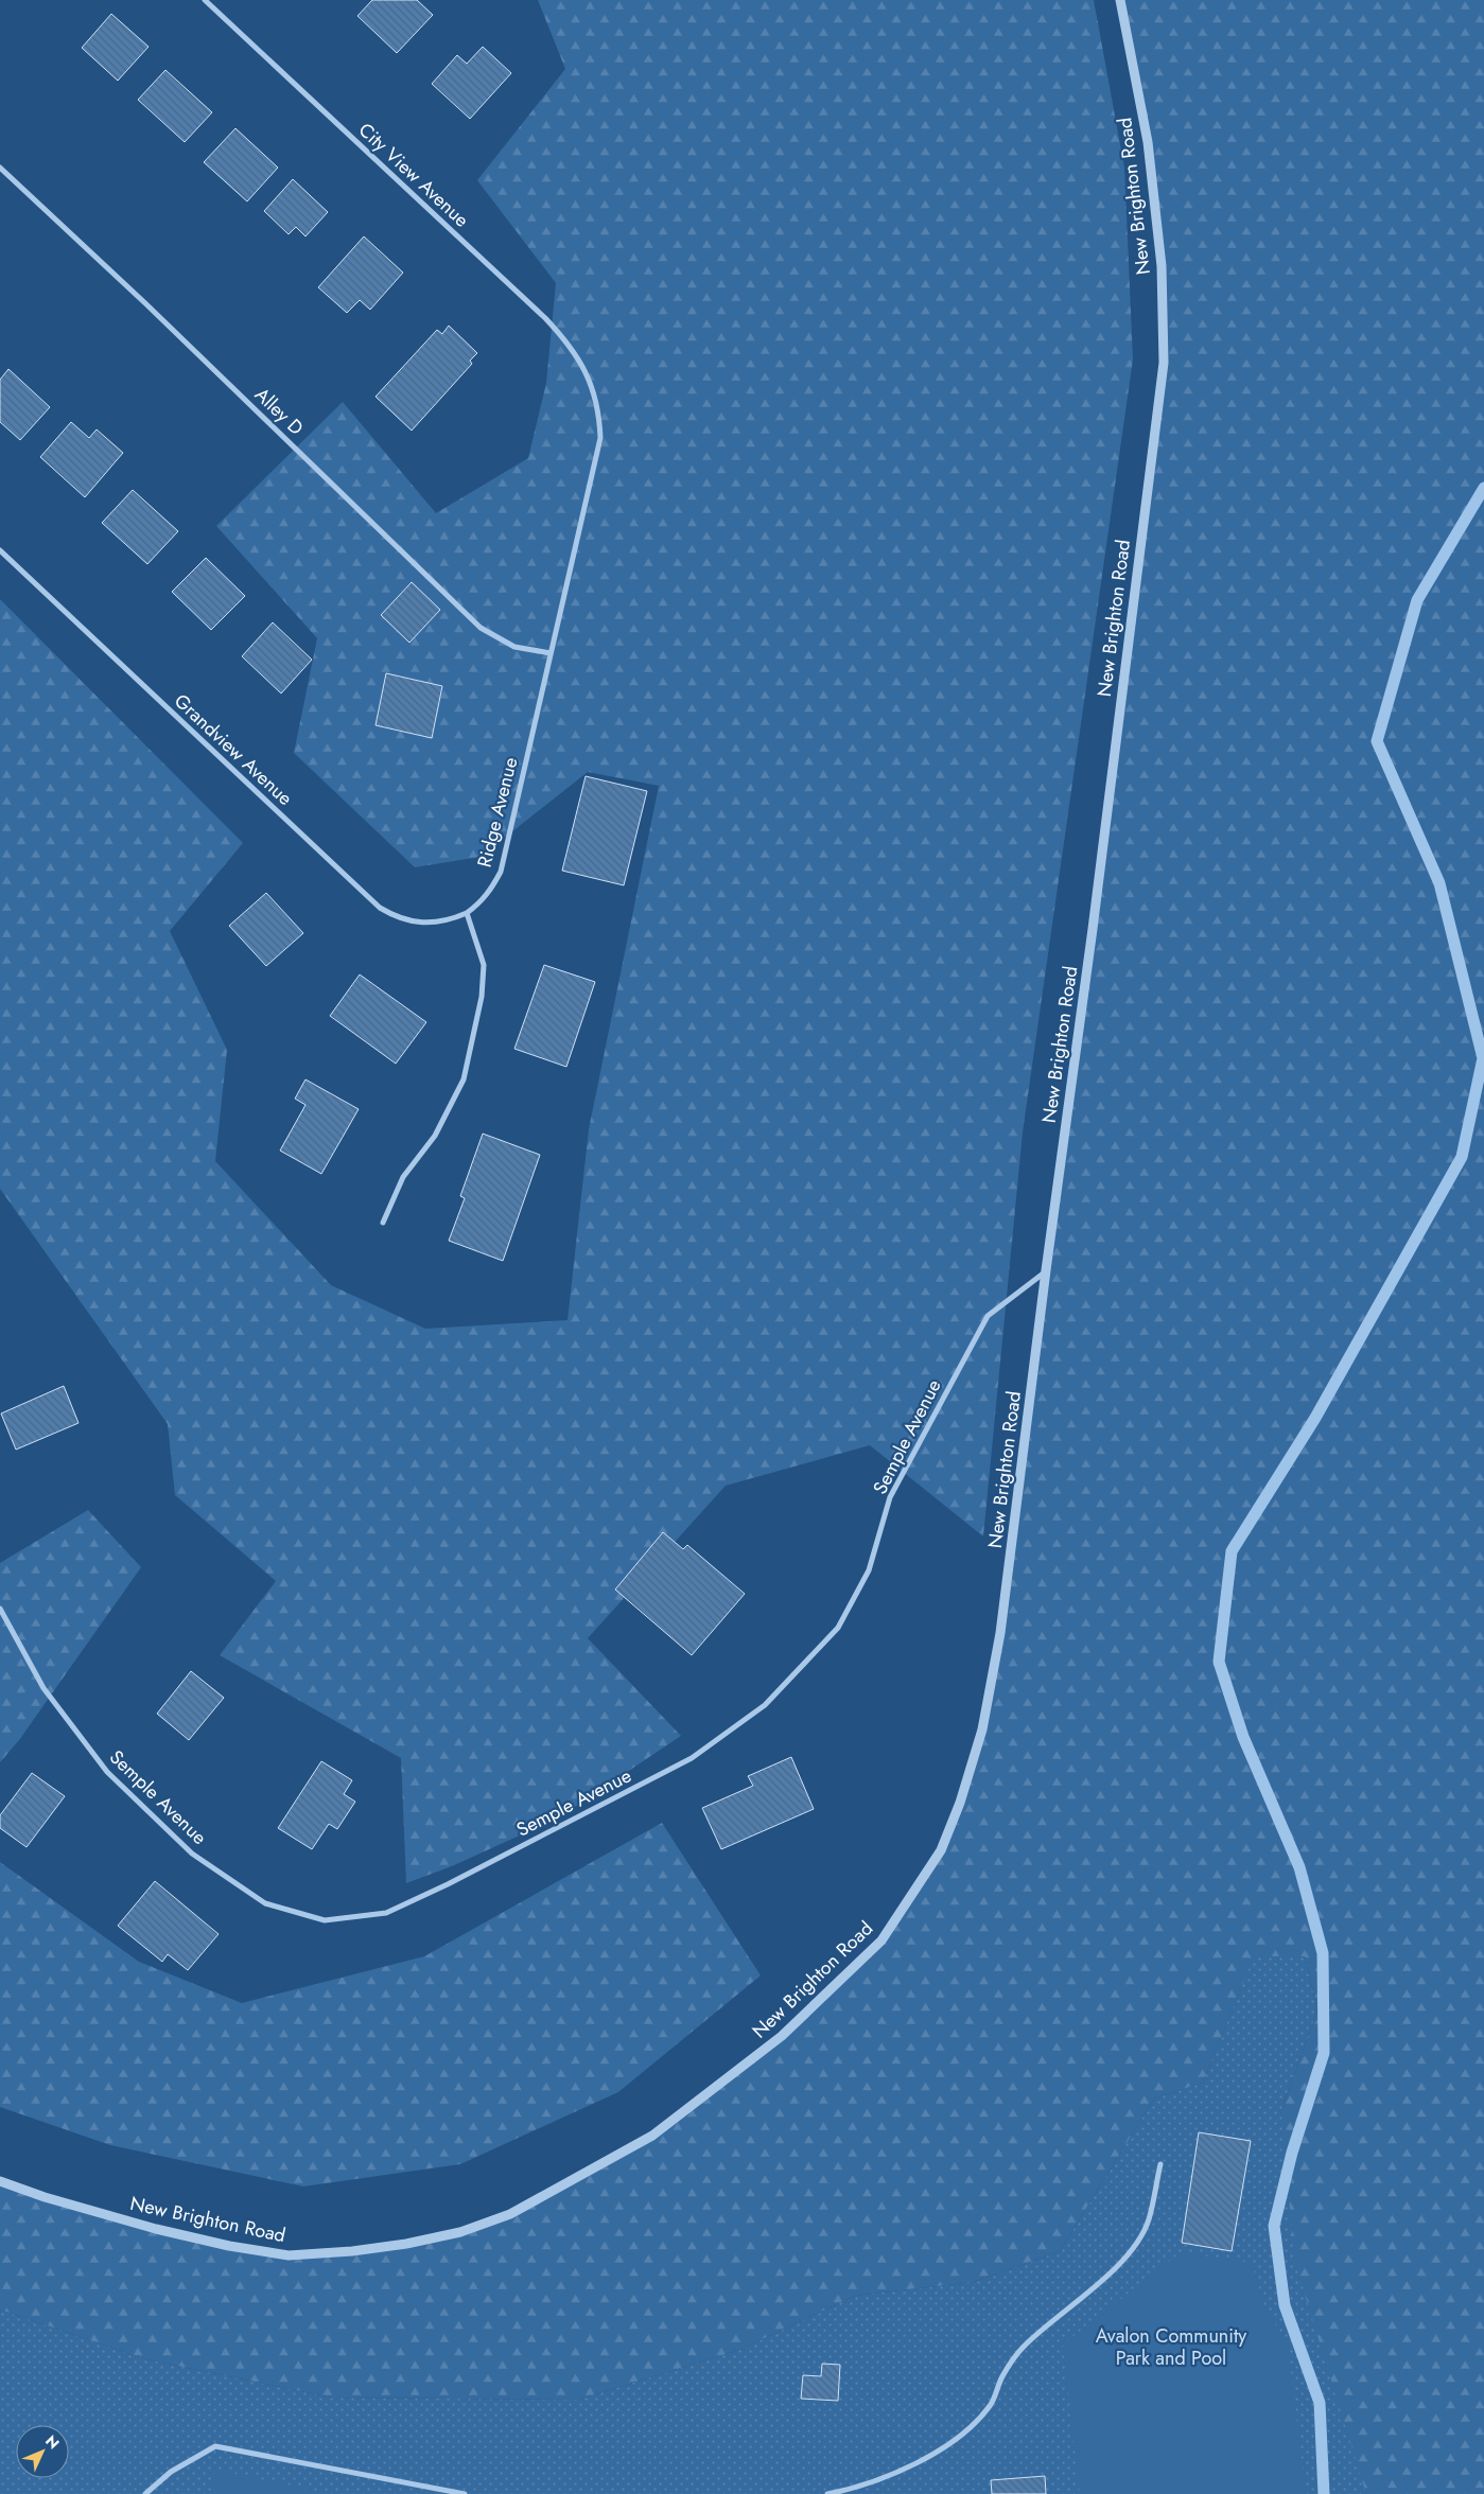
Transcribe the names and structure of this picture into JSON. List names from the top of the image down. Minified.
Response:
{"streets":{"street":["City View Avenue","New Brighton Road","Alley D","Grandview Avenue","Ridge Avenue","Semple Avenue"]},"crossings":[["City View Avenue","Ridge Avenue"],["New Brighton Road","Semple Avenue"],["Alley D","Ridge Avenue"],["Grandview Avenue","Ridge Avenue"]],"parks":["Avalon Community Park and Pool"],"north":"top right"}
